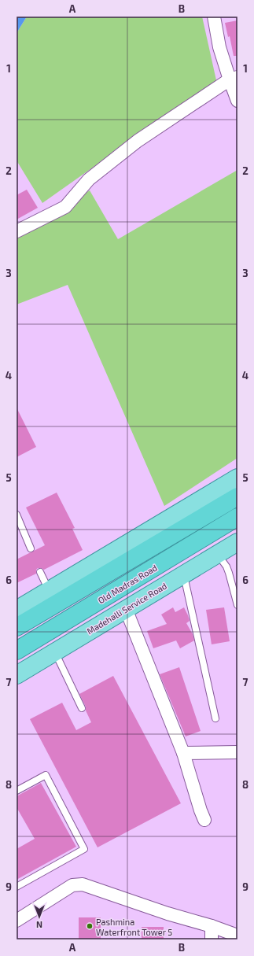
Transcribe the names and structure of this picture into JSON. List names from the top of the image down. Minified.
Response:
{"streets":{"highway":["Old Madras Road"],"main road":["Madehalli Service Road"]},"places":["Pashmina Waterfront Tower 5"],"north":"bottom","grid":{"columns":["A","B"],"rows":["1","2","3","4","5","6","7","8","9"]}}
